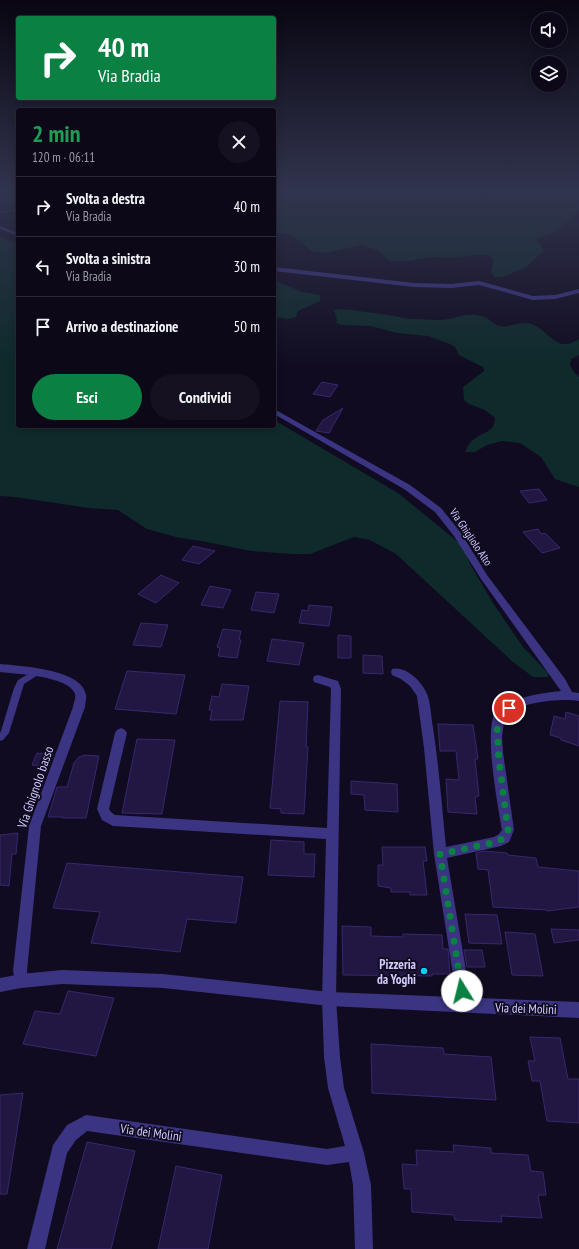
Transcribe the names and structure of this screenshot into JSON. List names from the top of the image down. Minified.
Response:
{"streets":{"street":["Via Ghigliolo Alto","Via Ghignolo basso","Via dei Molini"]},"crossings":[["Via Ghignolo basso","Via dei Molini"]],"places":["Pizzeria da Yoghi"],"page":{"turn":["40 m","Via Bradia"],"heading":["2 min","120 m · 06:11"],"list":[{"name":"Svolta a destra","note":"Via Bradia","value":"40 m"},{"name":"Svolta a sinistra","note":"Via Bradia","value":"30 m"},{"name":"Arrivo a destinazione","value":"50 m"}],"buttons":["Esci","Condividi"]}}
